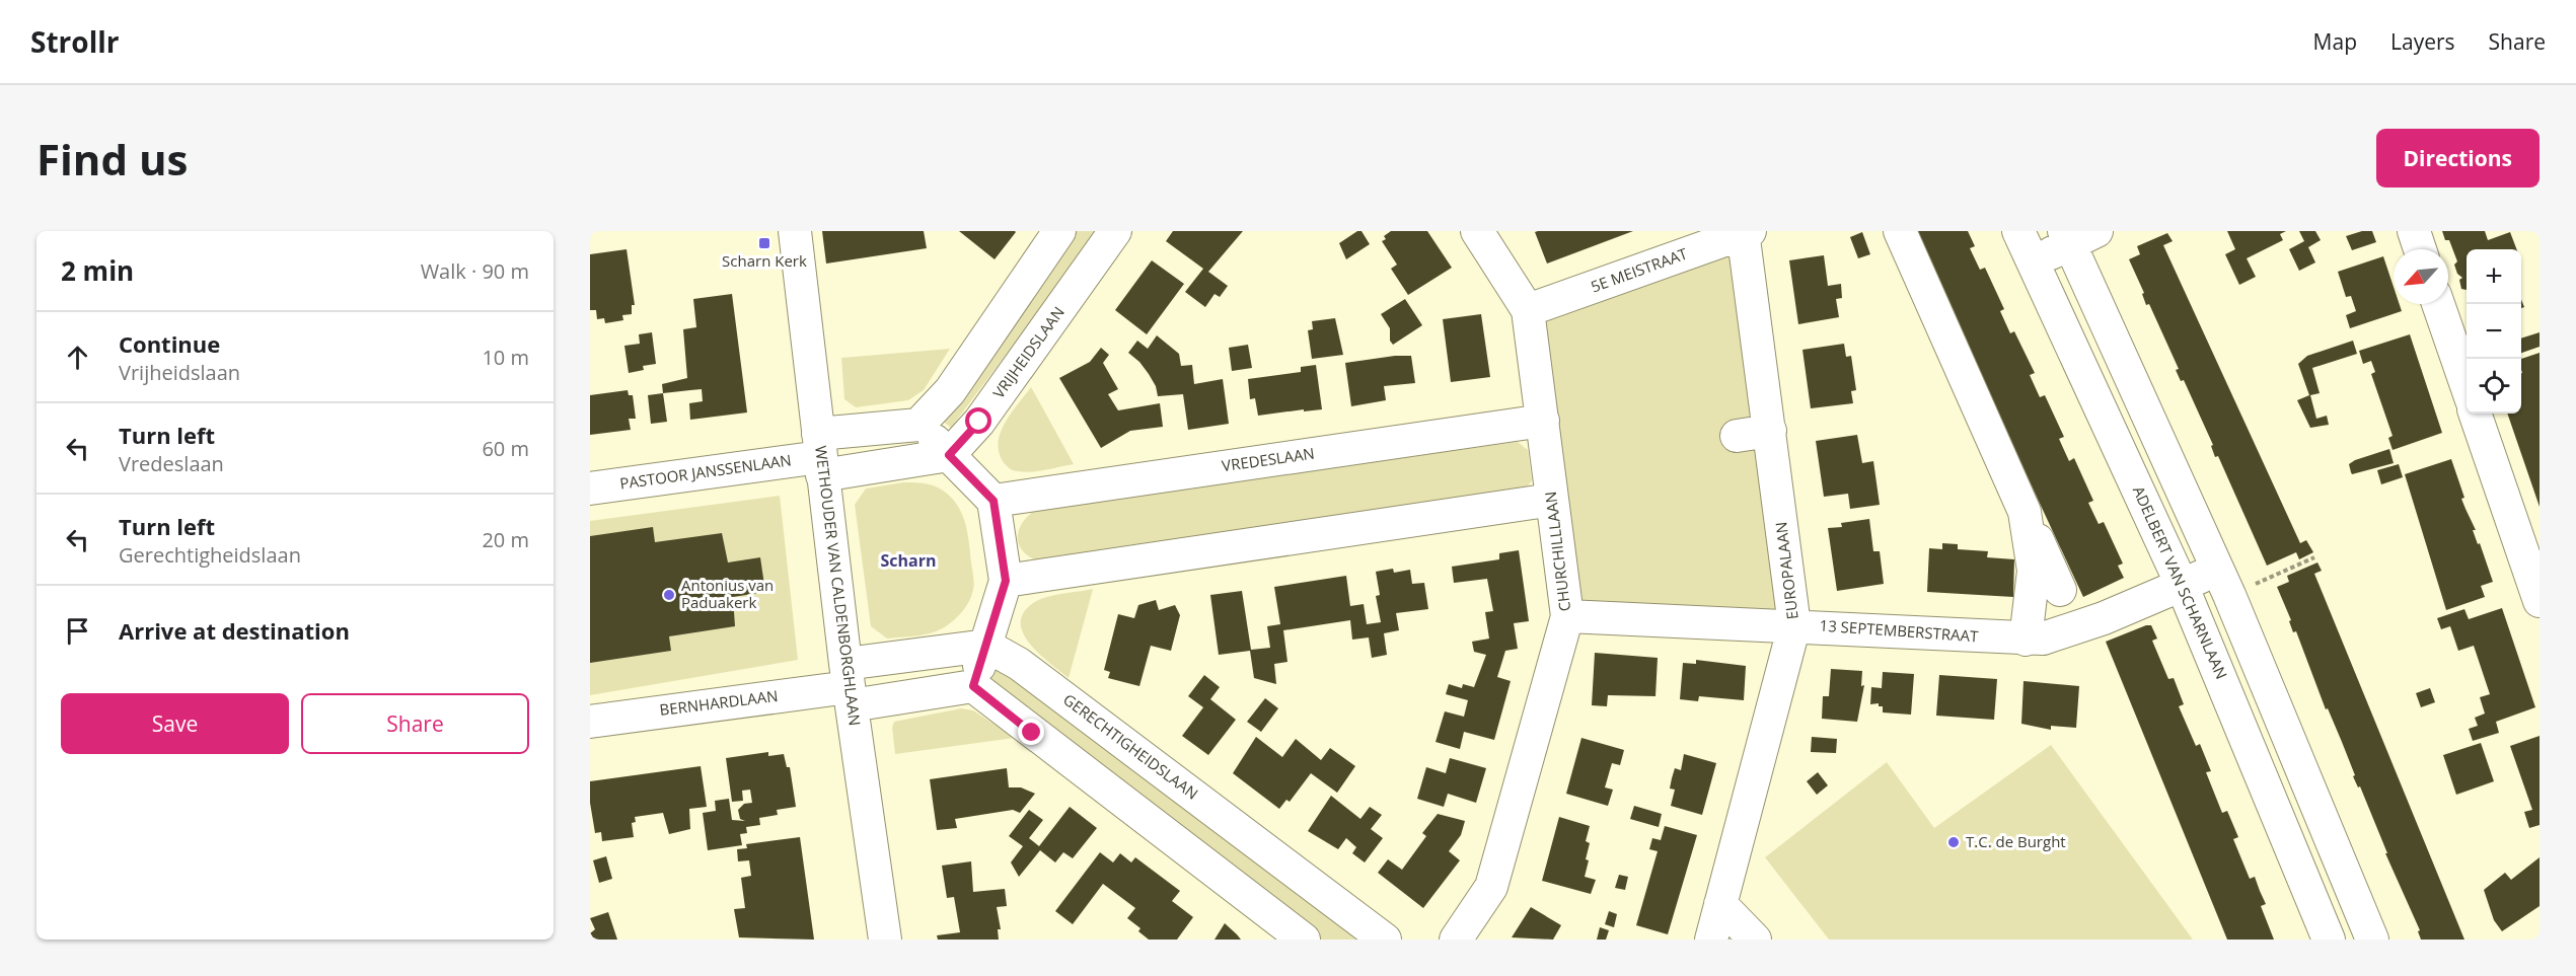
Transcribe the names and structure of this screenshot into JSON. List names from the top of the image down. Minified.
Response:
{"streets":{"street":["5E MEISTRAAT","VRIJHEIDSLAAN","VREDESLAAN","PASTOOR JANSSENLAAN","CHURCHILLLAAN","EUROPALAAN","ADELBERT VAN SCHARNLAAN","WETHOUDER VAN CALDENBORGHLAAN","13 SEPTEMBERSTRAAT","BERNHARDLAAN","GERECHTIGHEIDSLAAN"]},"crossings":[["5E MEISTRAAT","CHURCHILLLAAN"],["5E MEISTRAAT","EUROPALAAN"],["VREDESLAAN","CHURCHILLLAAN"],["PASTOOR JANSSENLAAN","WETHOUDER VAN CALDENBORGHLAAN"],["CHURCHILLLAAN","13 SEPTEMBERSTRAAT"],["EUROPALAAN","13 SEPTEMBERSTRAAT"],["ADELBERT VAN SCHARNLAAN","13 SEPTEMBERSTRAAT"],["WETHOUDER VAN CALDENBORGHLAAN","BERNHARDLAAN"]],"districts":["Scharn"],"places":{"transit":["Scharn Kerk"],"other":["Antonius van Paduakerk","T.C. de Burght"]},"north":"bottom left","page":{"header":"Strollr","nav":["Map","Layers","Share"],"buttons":["Directions",["Save","Share"]],"title":"Find us","heading":["2 min","Walk · 90 m"],"map_buttons":["+","−"],"list":[["Continue","Vrijheidslaan","10 m"],["Turn left","Vredeslaan","60 m"],["Turn left","Gerechtigheidslaan","20 m"],"Arrive at destination"]}}
